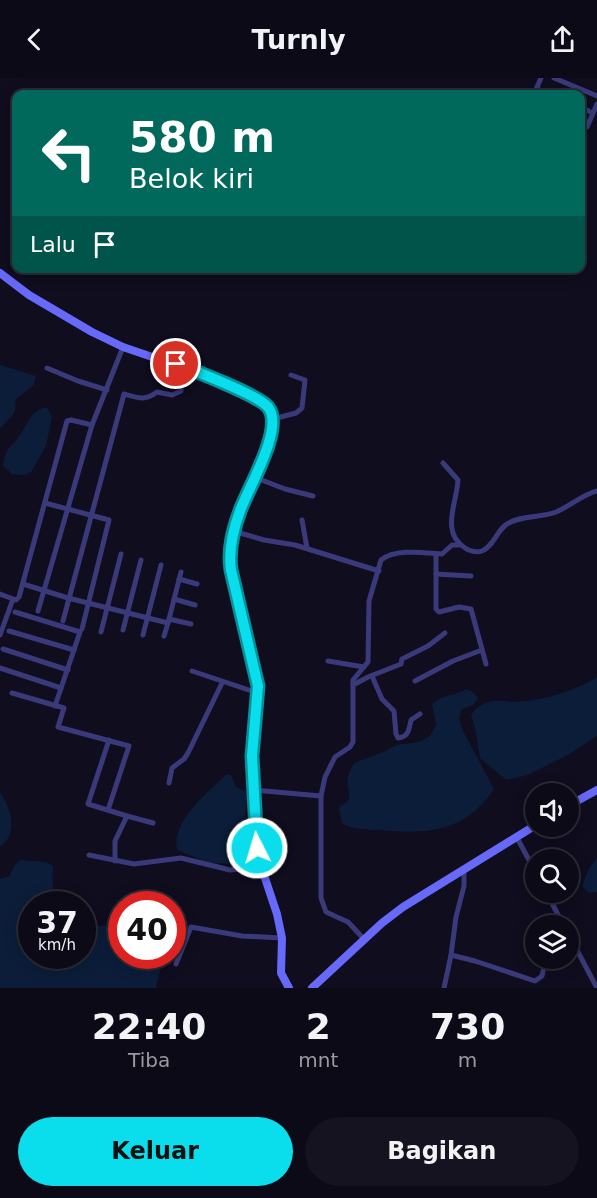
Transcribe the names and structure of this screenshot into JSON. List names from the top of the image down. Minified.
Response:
{"page":{"header":"Turnly","turn":["580 m","Belok kiri"],"then":"Lalu","speed":"37 km/h","limit":"40","eta":["22:40","Tiba","2","mnt","730","m"],"buttons":["Keluar","Bagikan"]}}
